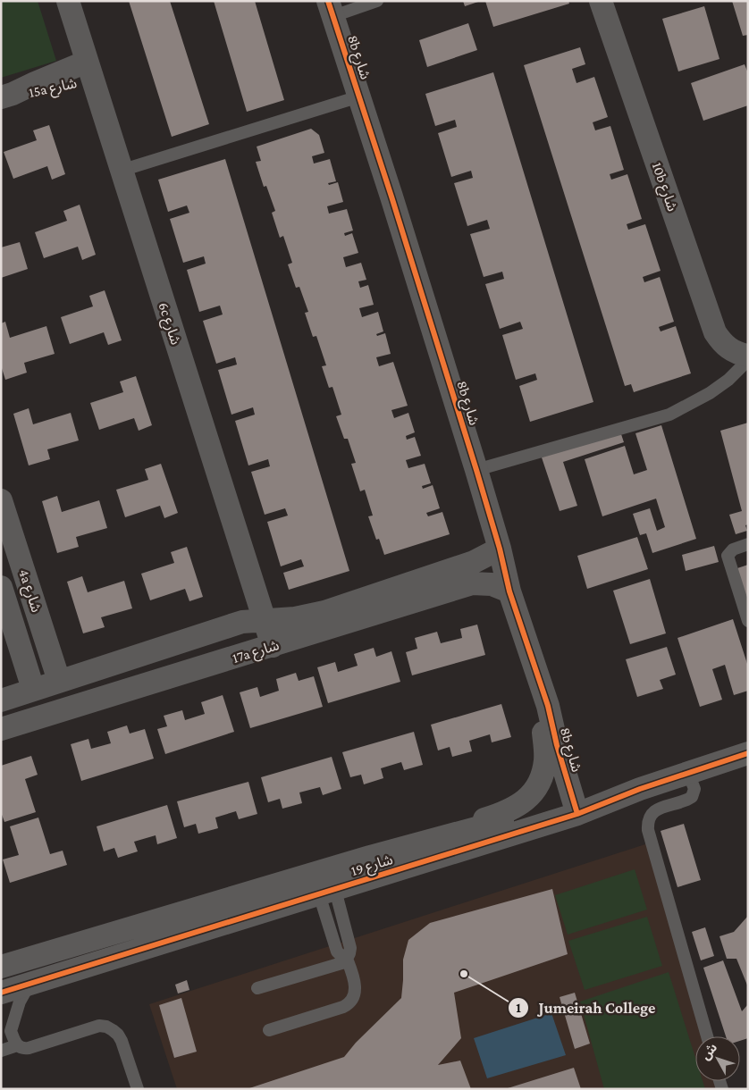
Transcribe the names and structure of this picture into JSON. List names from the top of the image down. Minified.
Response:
{"streets":{"street":["8b شارع","15a شارع","10b شارع","6c شارع","4a شارع","17a شارع","شارع 19"]},"crossings":[["8b شارع","17a شارع"],["8b شارع","شارع 19"],["15a شارع","6c شارع"],["6c شارع","17a شارع"],["4a شارع","17a شارع"]],"places":["Jumeirah College"],"north":"top left"}
